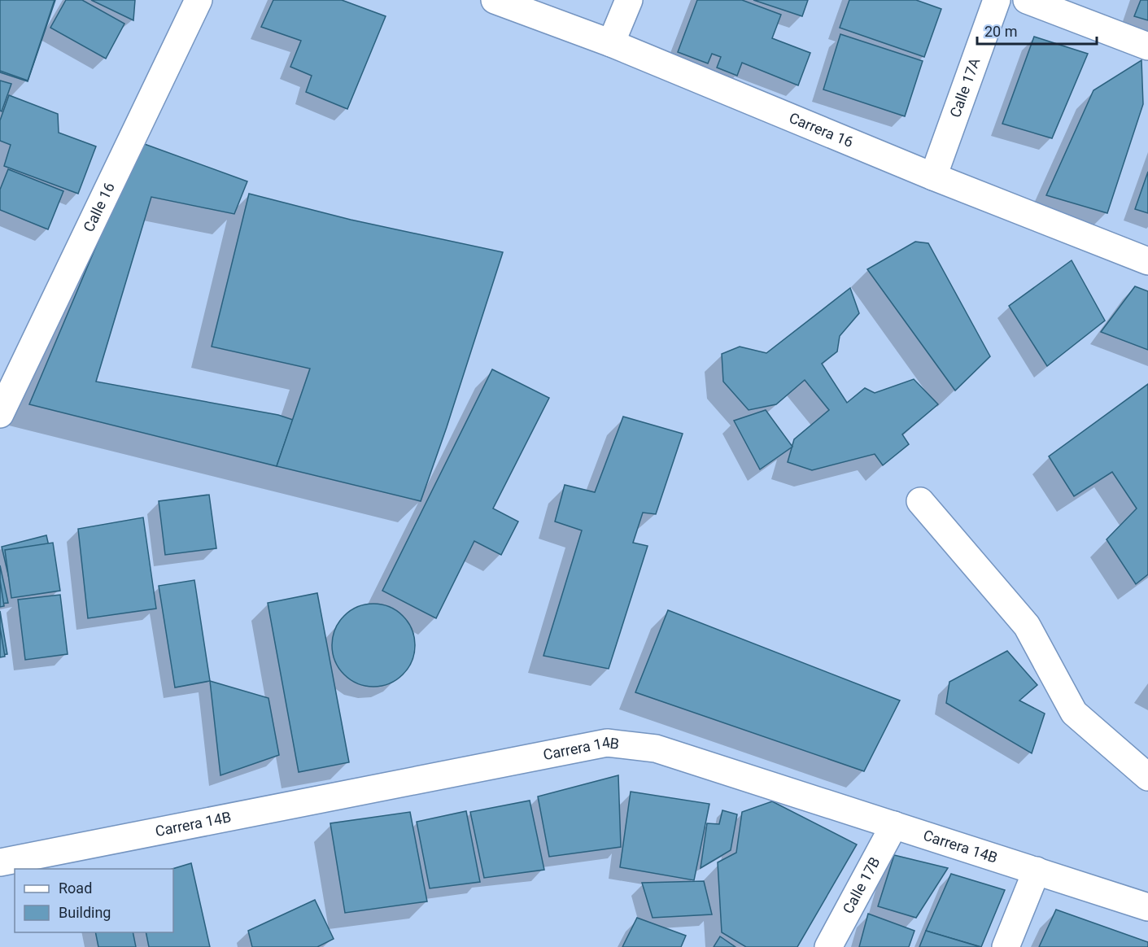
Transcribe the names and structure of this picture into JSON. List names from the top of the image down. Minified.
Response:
{"streets":{"street":["Calle 17A","Carrera 16","Calle 16","Carrera 14B","Calle 17B"]},"crossings":[["Calle 17A","Carrera 16"],["Carrera 14B","Calle 17B"]],"legend":["Road","Building"],"scale_bar":"20 m"}
